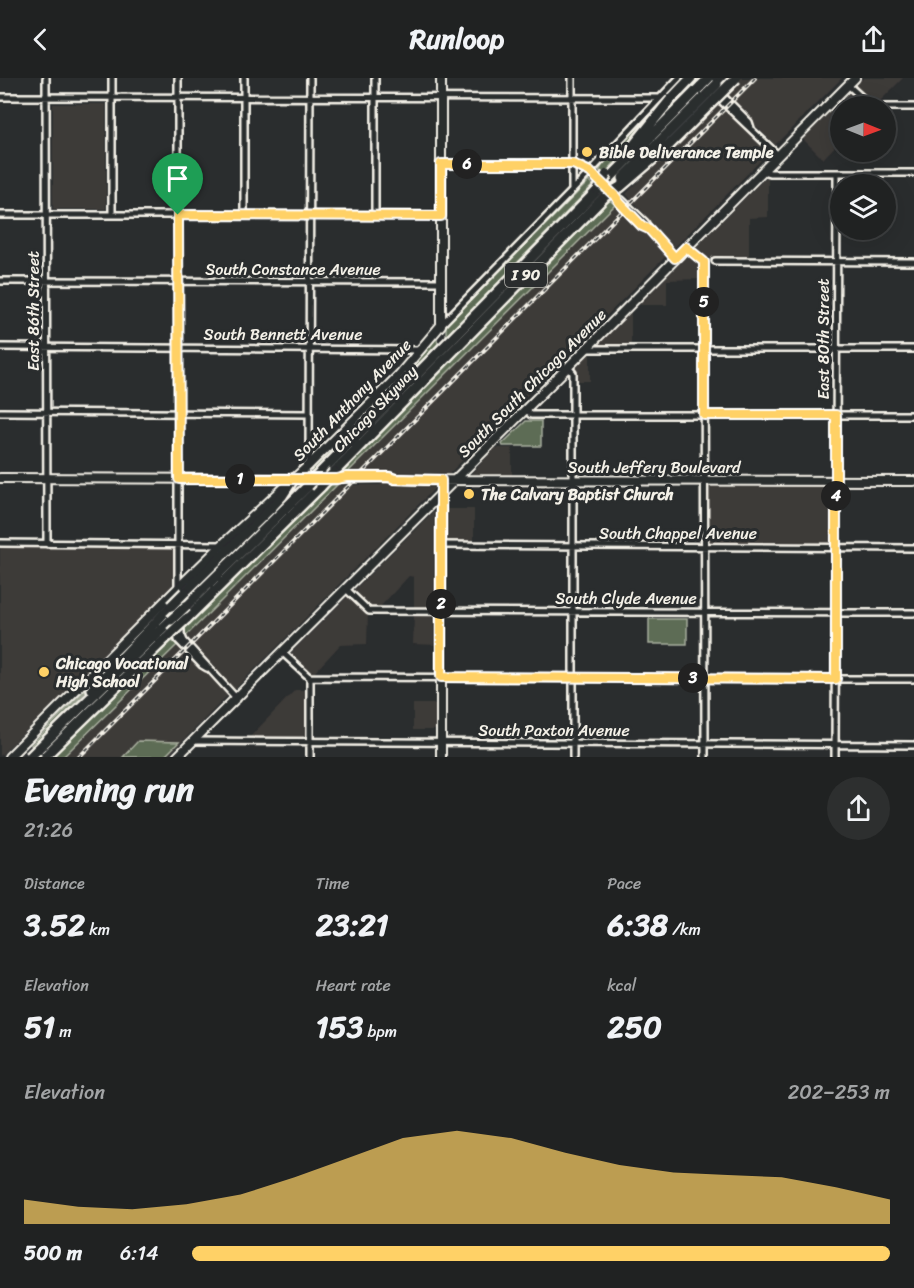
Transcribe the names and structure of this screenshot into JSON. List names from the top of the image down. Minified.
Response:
{"streets":{"highway":["I 90","Chicago Skyway"],"main road":["South South Chicago Avenue","South Anthony Avenue","South Jeffery Boulevard"],"street":["South Constance Avenue","East 86th Street","South Bennett Avenue","East 80th Street","South Chappel Avenue","South Clyde Avenue","South Paxton Avenue"]},"crossings":[["South Constance Avenue","East 86th Street"],["East 86th Street","South Bennett Avenue"],["East 86th Street","South Jeffery Boulevard"],["South Bennett Avenue","South Anthony Avenue"],["East 80th Street","South Jeffery Boulevard"],["East 80th Street","South Chappel Avenue"],["East 80th Street","South Clyde Avenue"],["East 80th Street","South Paxton Avenue"],["South South Chicago Avenue","South Jeffery Boulevard"],["South South Chicago Avenue","South Clyde Avenue"],["South South Chicago Avenue","South Paxton Avenue"],["South Anthony Avenue","South Jeffery Boulevard"],["Chicago Skyway","South Jeffery Boulevard"]],"places":["Bible Deliverance Temple","The Calvary Baptist Church","Chicago Vocational High School"],"north":"right","page":{"header":"Runloop","pins":["6","5","1","4","2","3"],"heading":["Evening run","21:26"],"stats":[["Distance","3.52 km"],["Time","23:21"],["Pace","6:38 /km"],["Elevation","51 m"],["Heart rate","153 bpm"],["kcal","250"]],"chart":["Elevation","202–253 m"],"list":[{"name":"500 m","note":"6:14"}]}}
